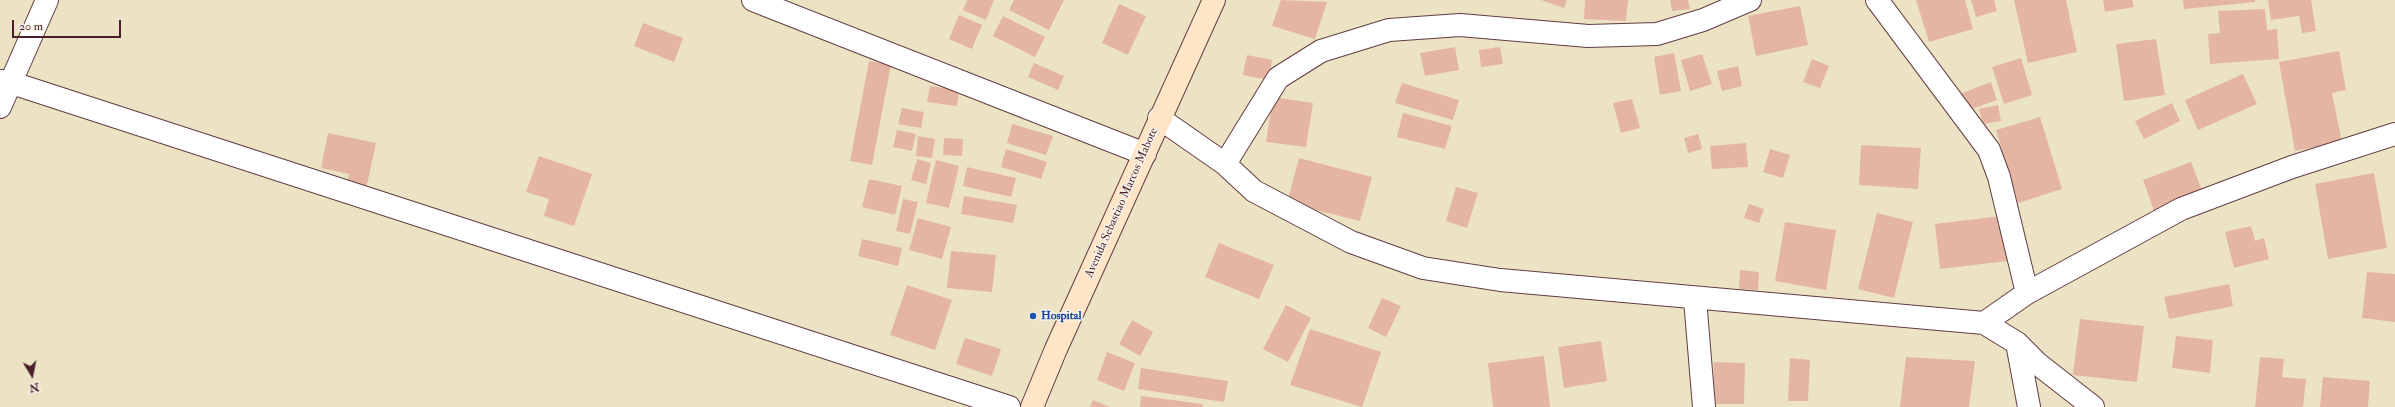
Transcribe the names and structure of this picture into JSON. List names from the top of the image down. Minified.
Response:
{"streets":{"main road":["Avenida Sebastiao Marcos Mabote"]},"places":["Hospital"],"scale_bar":"20 m","north":"bottom"}
